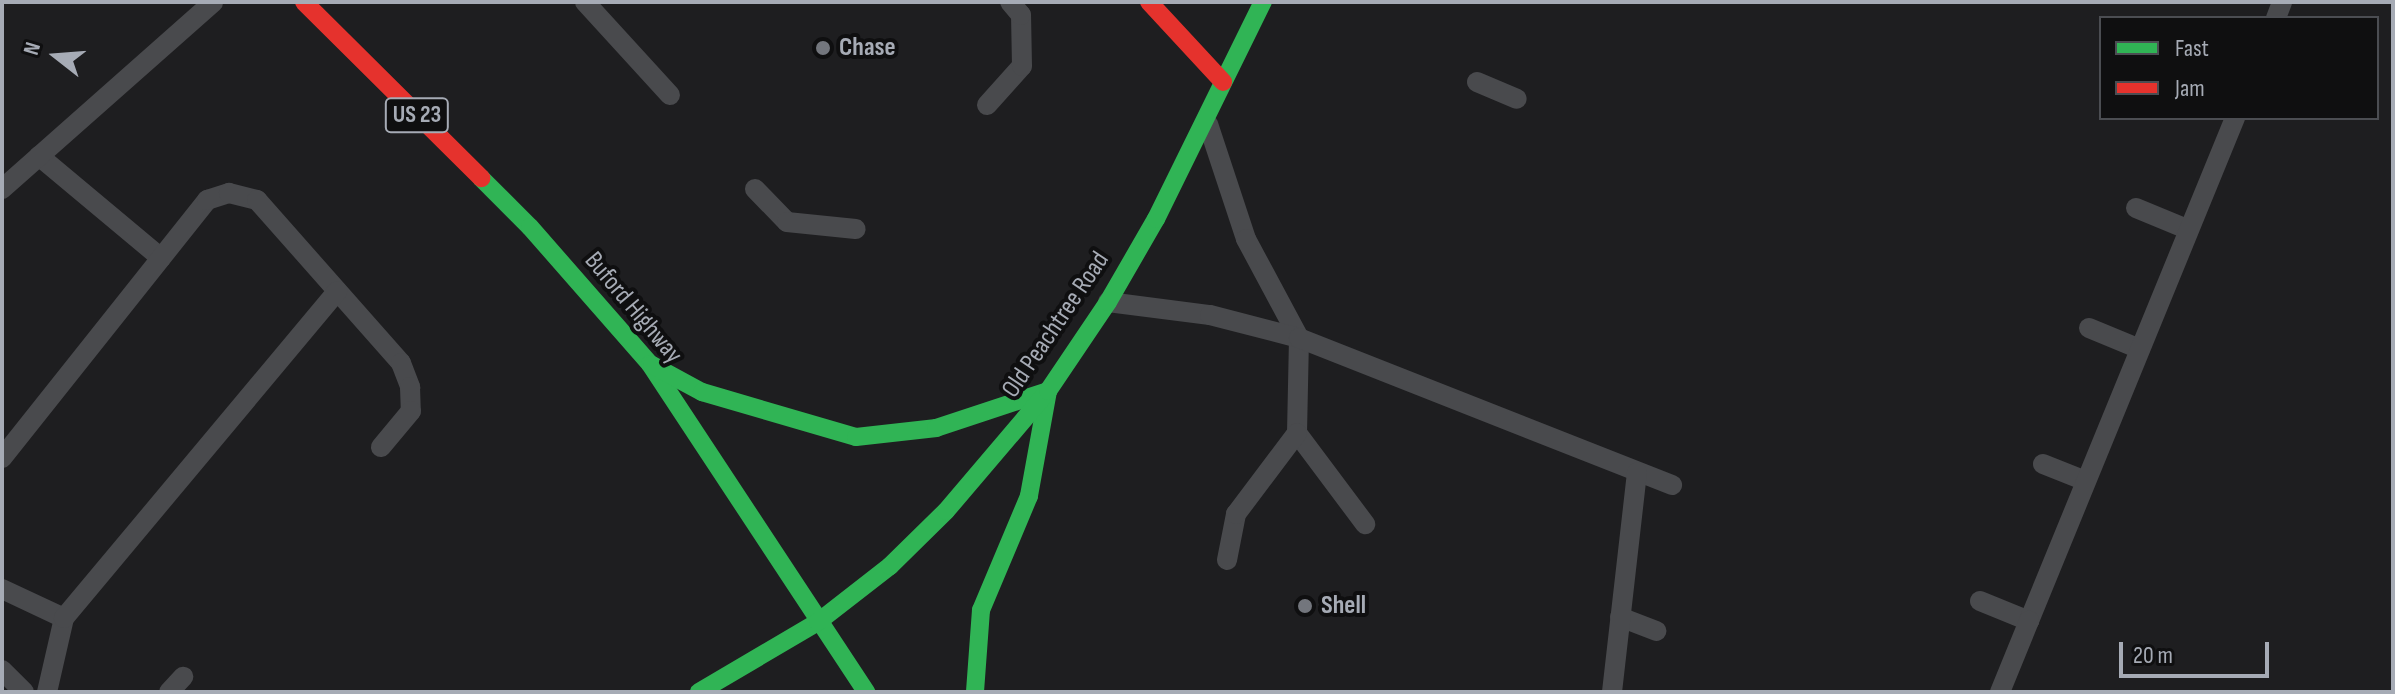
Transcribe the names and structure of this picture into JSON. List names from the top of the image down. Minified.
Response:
{"streets":{"main road":["US 23","Buford Highway","Old Peachtree Road"]},"crossings":[["Buford Highway","Old Peachtree Road"]],"places":["Chase","Shell"],"legend":["Fast","Jam"],"scale_bar":"20 m","north":"left"}
